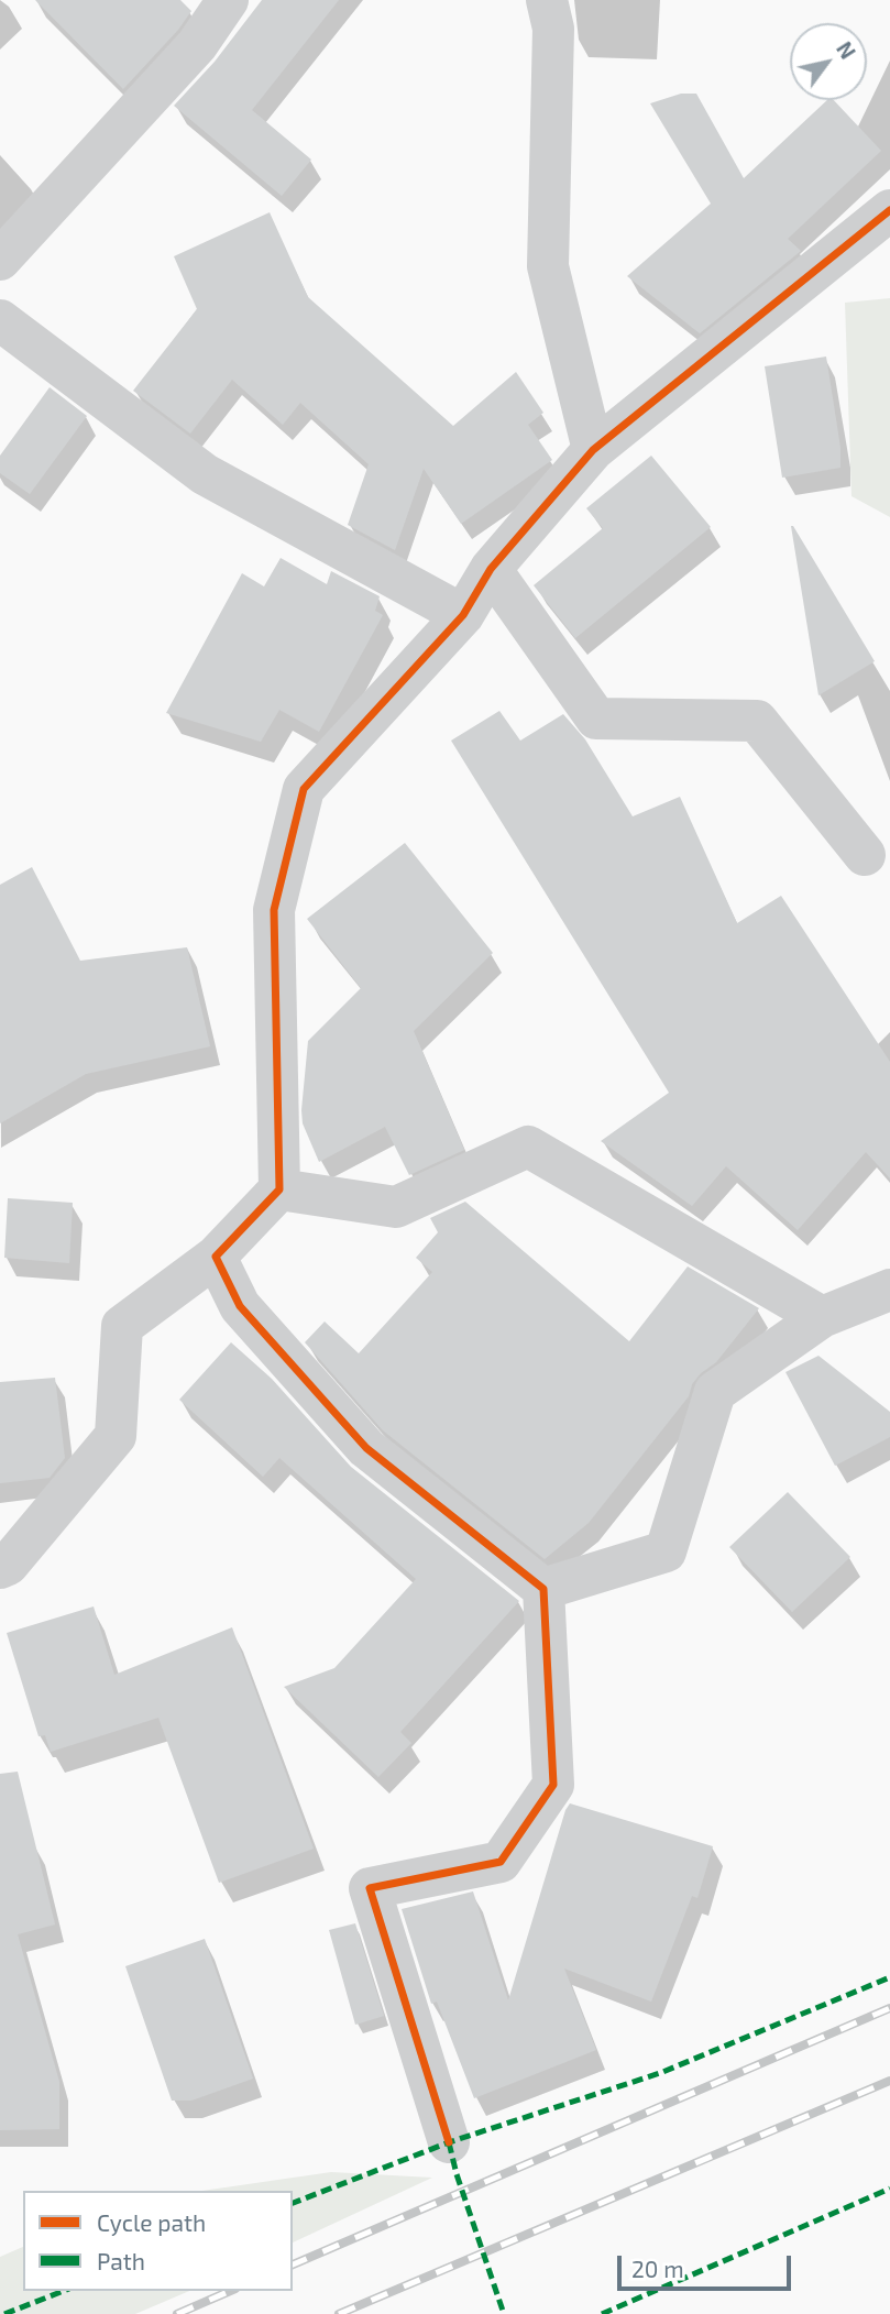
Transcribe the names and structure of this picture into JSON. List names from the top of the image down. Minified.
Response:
{"legend":["Cycle path","Path"],"scale_bar":"20 m","north":"top right"}
